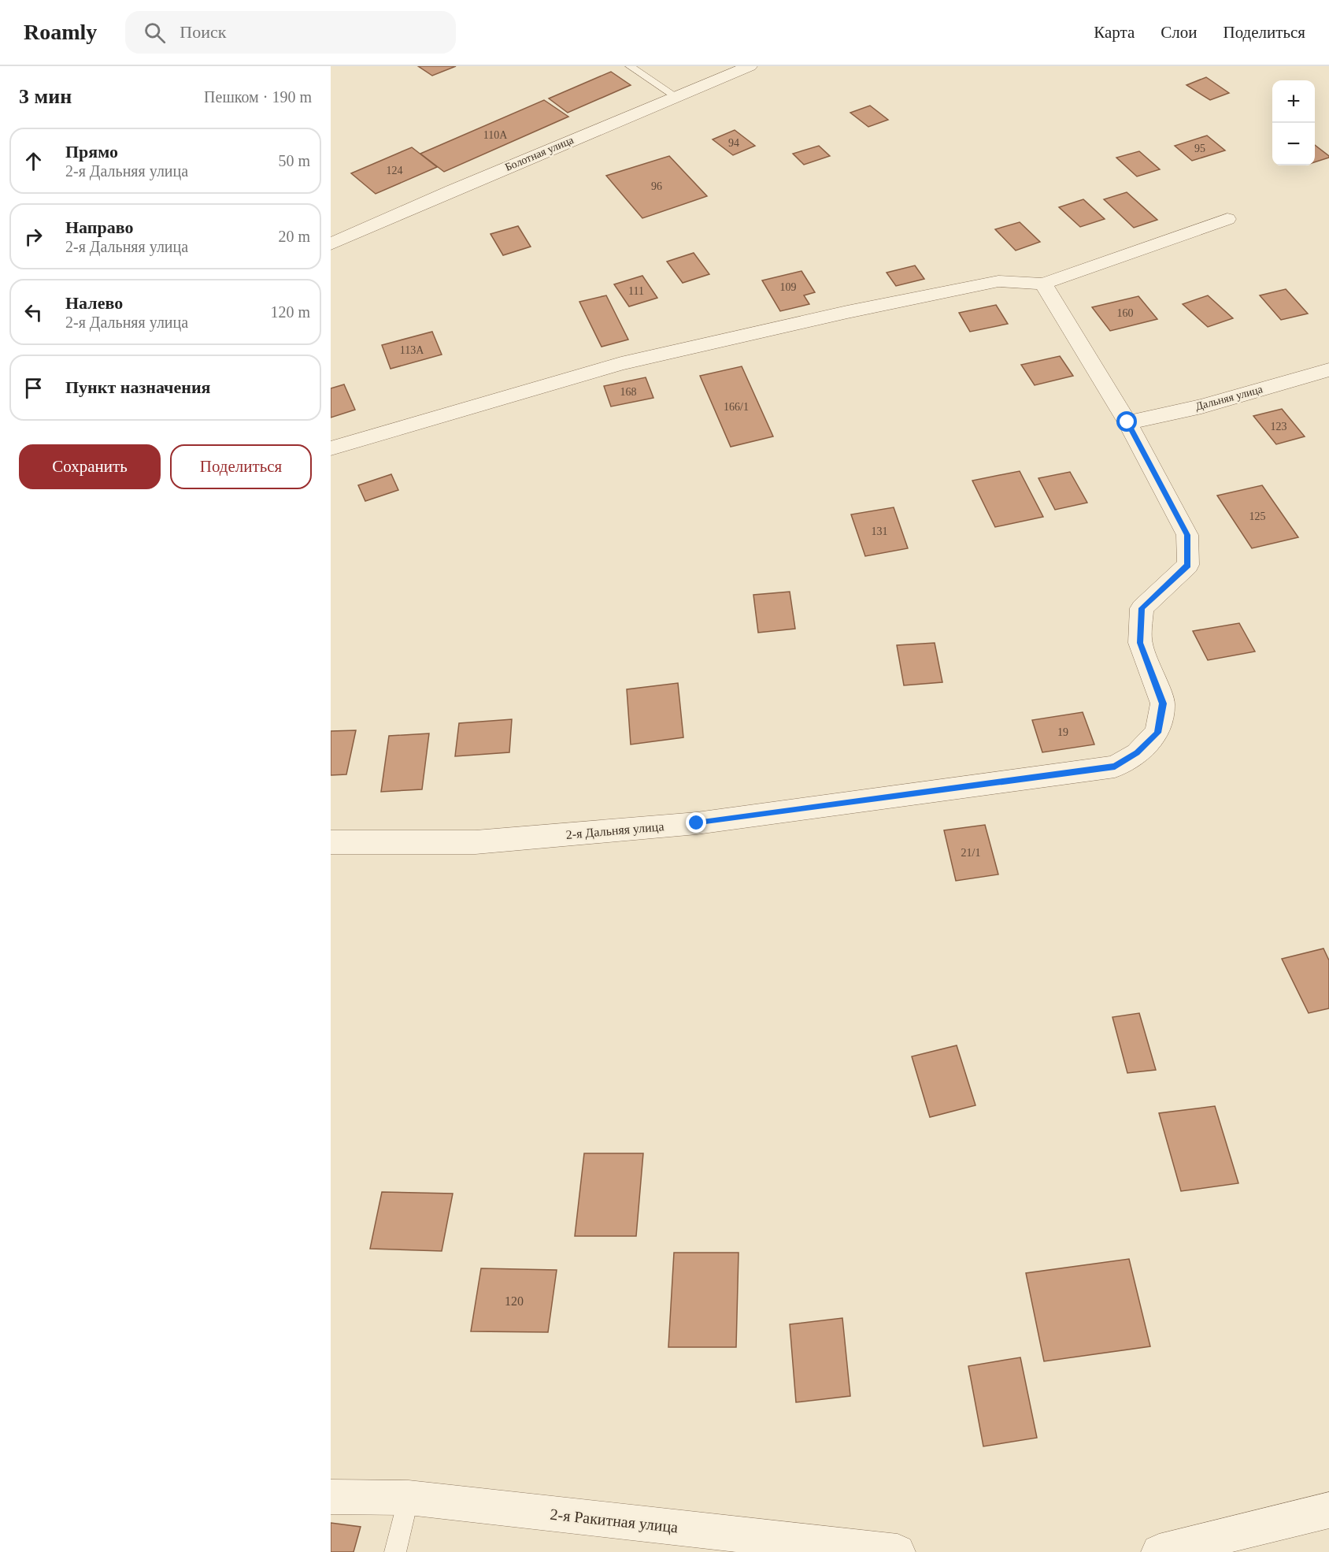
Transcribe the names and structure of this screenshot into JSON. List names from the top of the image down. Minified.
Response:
{"streets":{"street":["Болотная улица","Дальняя улица","2-я Дальняя улица","2-я Ракитная улица"]},"crossings":[["Дальняя улица","2-я Дальняя улица"]],"house_numbers":["110А","94","95","124","96","109","111","160","113А","168","166/1","123","125","131","19","21/1","120"],"page":{"header":"Roamly","search":"Поиск","nav":["Карта","Слои","Поделиться"],"heading":["3 мин","Пешком · 190 m"],"map_buttons":["+","−"],"list":[["Прямо","2-я Дальняя улица","50 m"],["Направо","2-я Дальняя улица","20 m"],["Налево","2-я Дальняя улица","120 m"],"Пункт назначения"],"buttons":["Сохранить","Поделиться"]}}
